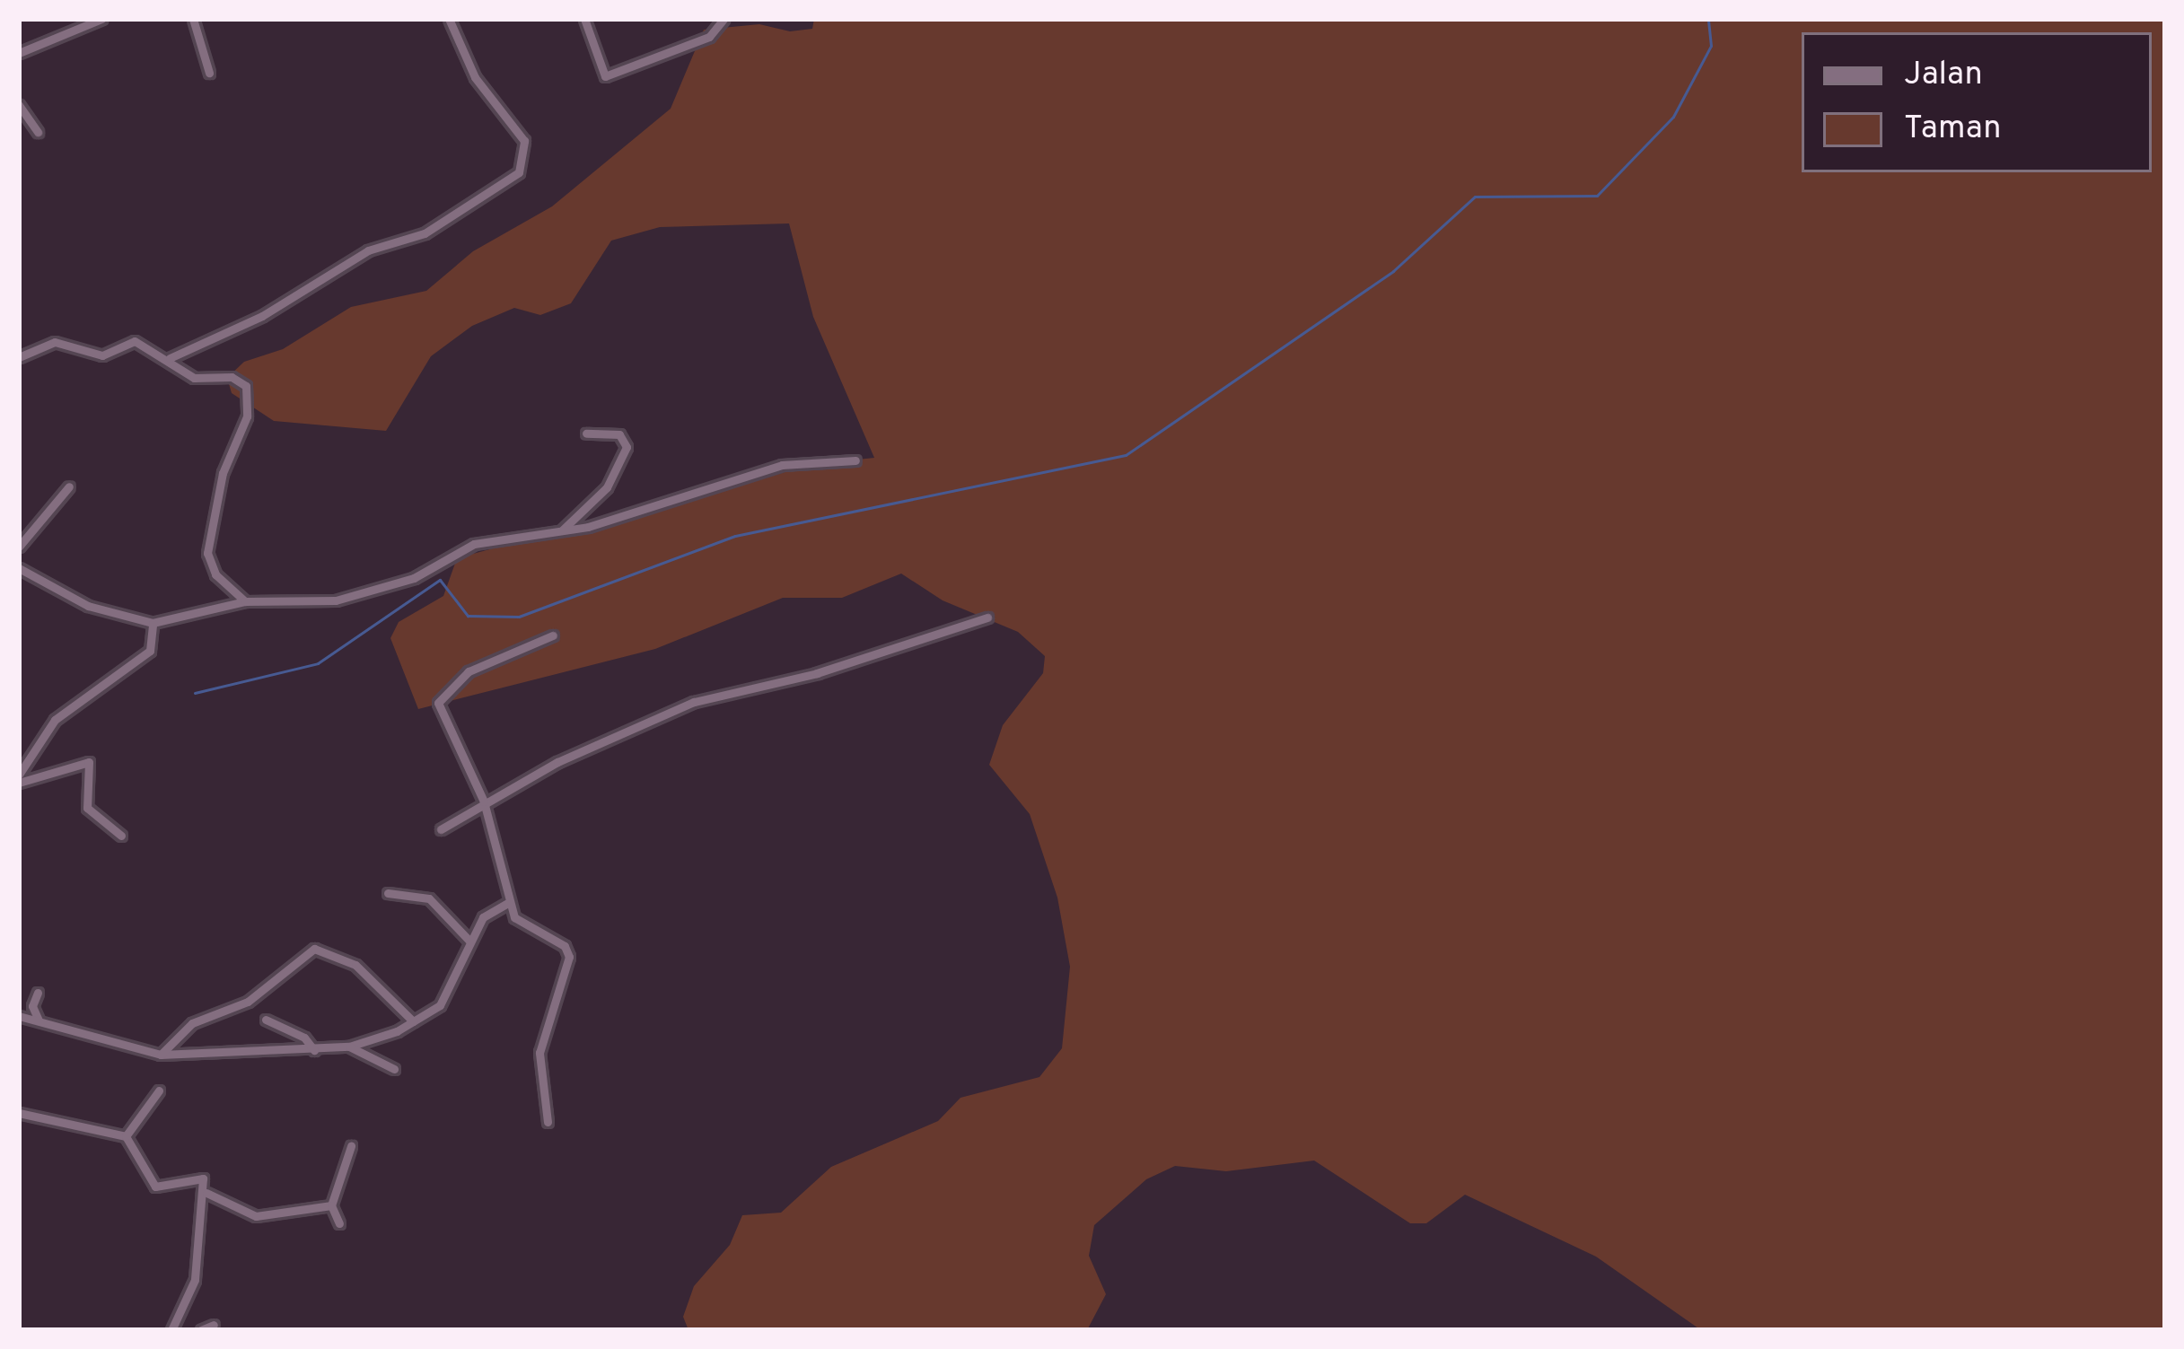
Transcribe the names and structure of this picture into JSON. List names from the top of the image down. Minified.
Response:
{"legend":["Jalan","Taman"]}
